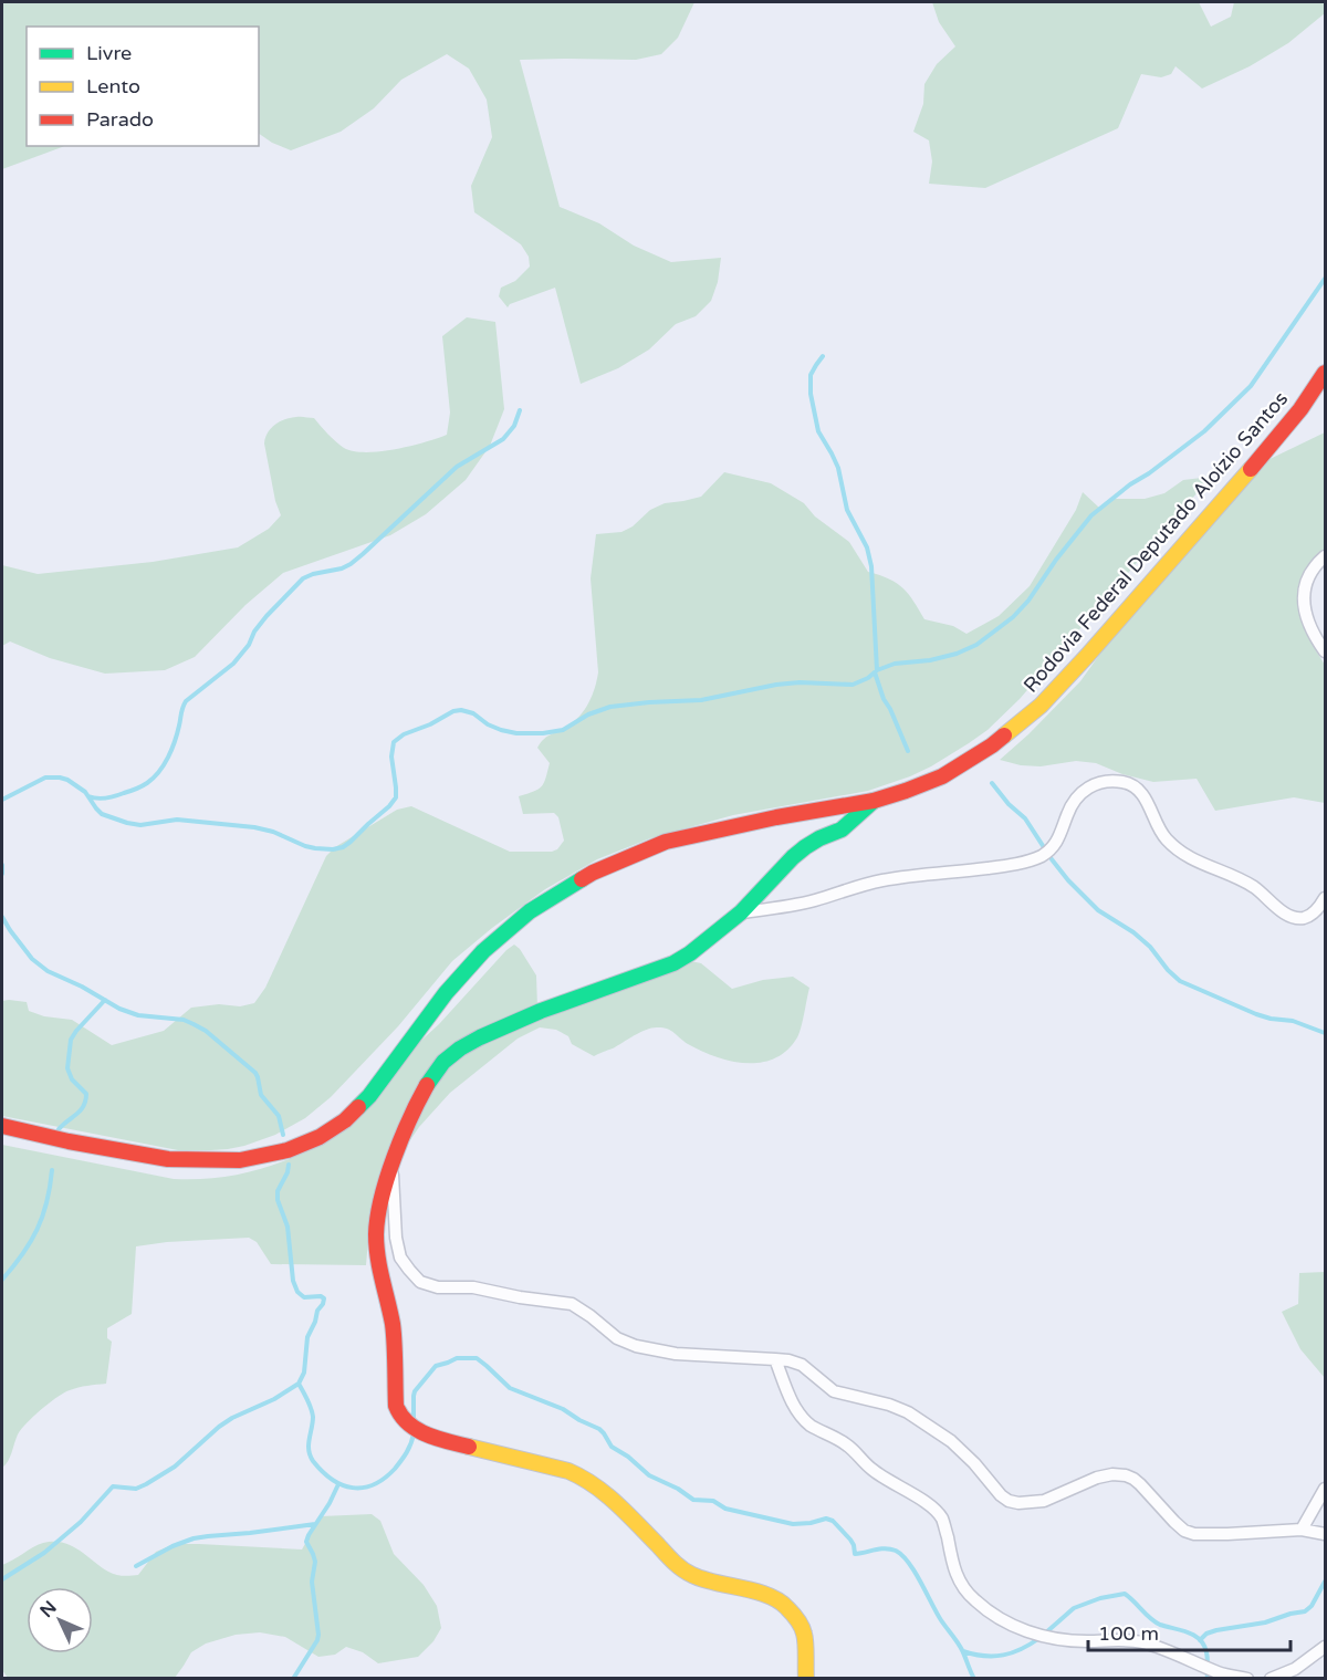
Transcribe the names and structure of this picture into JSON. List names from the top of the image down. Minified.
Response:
{"streets":{"main road":["Rodovia Federal Deputado Aloízio Santos"]},"legend":["Livre","Lento","Parado"],"scale_bar":"100 m","north":"top left"}
